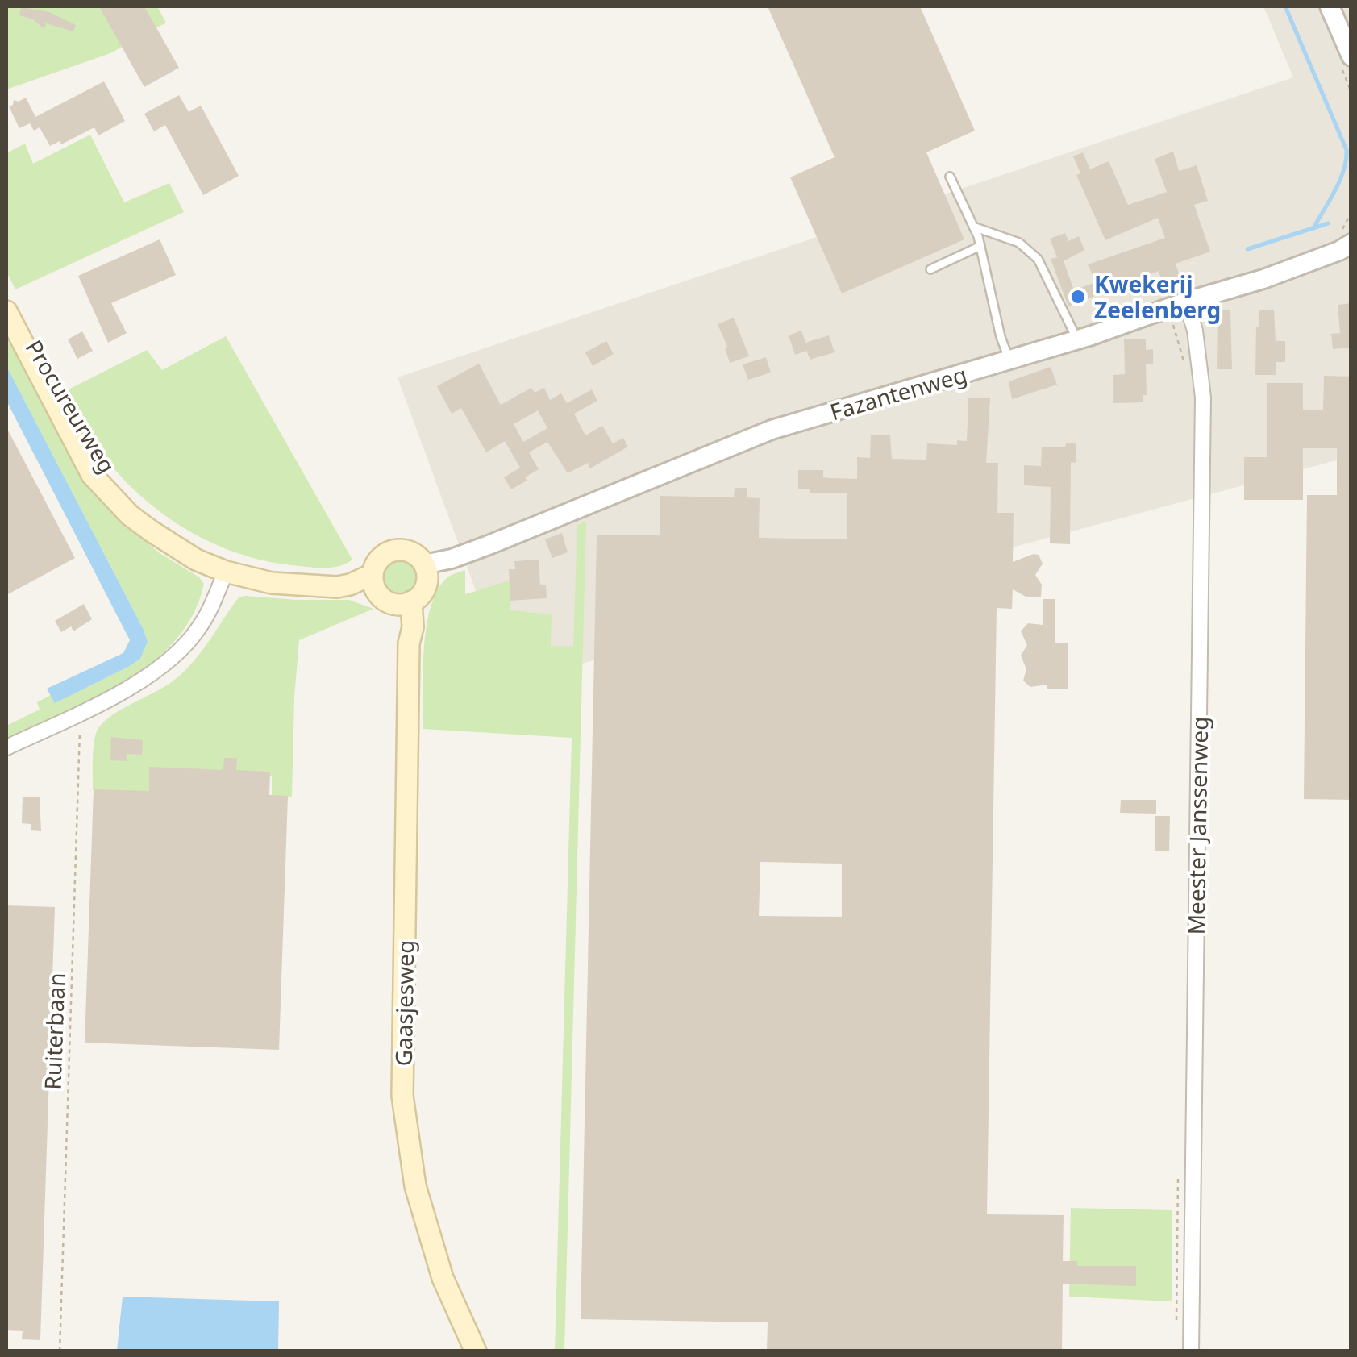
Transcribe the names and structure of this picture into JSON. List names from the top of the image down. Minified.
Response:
{"streets":{"main road":["Procureurweg","Gaasjesweg"],"street":["Fazantenweg","Meester Janssenweg"],"path":["Ruiterbaan"]},"crossings":[["Fazantenweg","Meester Janssenweg"],["Fazantenweg","Gaasjesweg"]],"places":["Kwekerij Zeelenberg"]}
